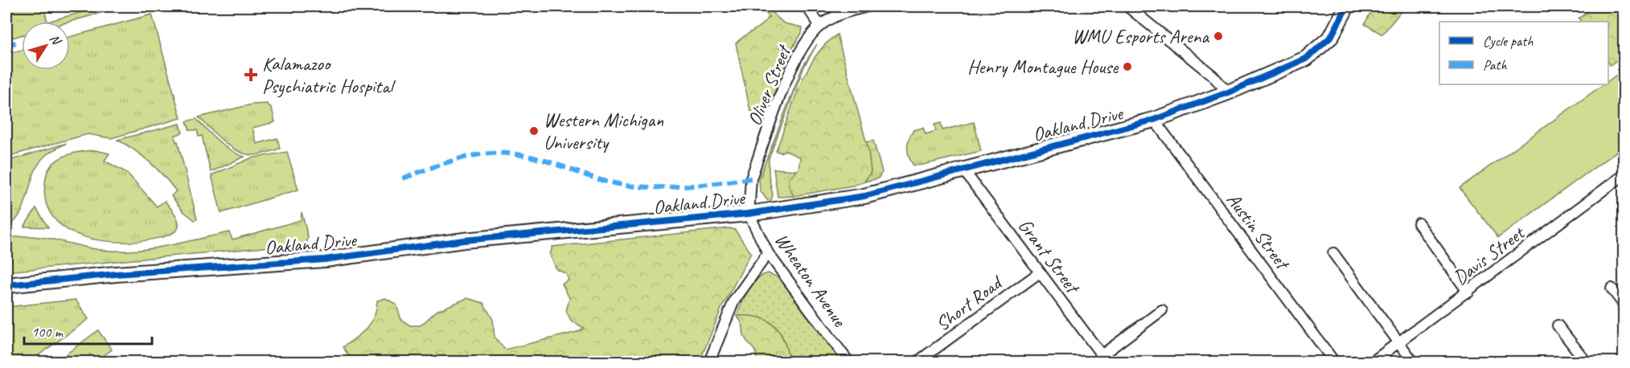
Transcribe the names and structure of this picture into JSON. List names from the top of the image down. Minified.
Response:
{"streets":{"main road":["Oakland Drive"],"street":["Oliver Street","Austin Street","Grant Street","Davis Street","Wheaton Avenue","Short Road"]},"crossings":[["Oliver Street","Oakland Drive"],["Oliver Street","Wheaton Avenue"],["Oakland Drive","Austin Street"],["Oakland Drive","Grant Street"],["Oakland Drive","Wheaton Avenue"],["Grant Street","Short Road"]],"places":{"other":["WMU Esports Arena","Henry Montague House","Western Michigan University"],"health":["Kalamazoo Psychiatric Hospital"]},"legend":["Cycle path","Path"],"scale_bar":"100 m","north":"top right"}
